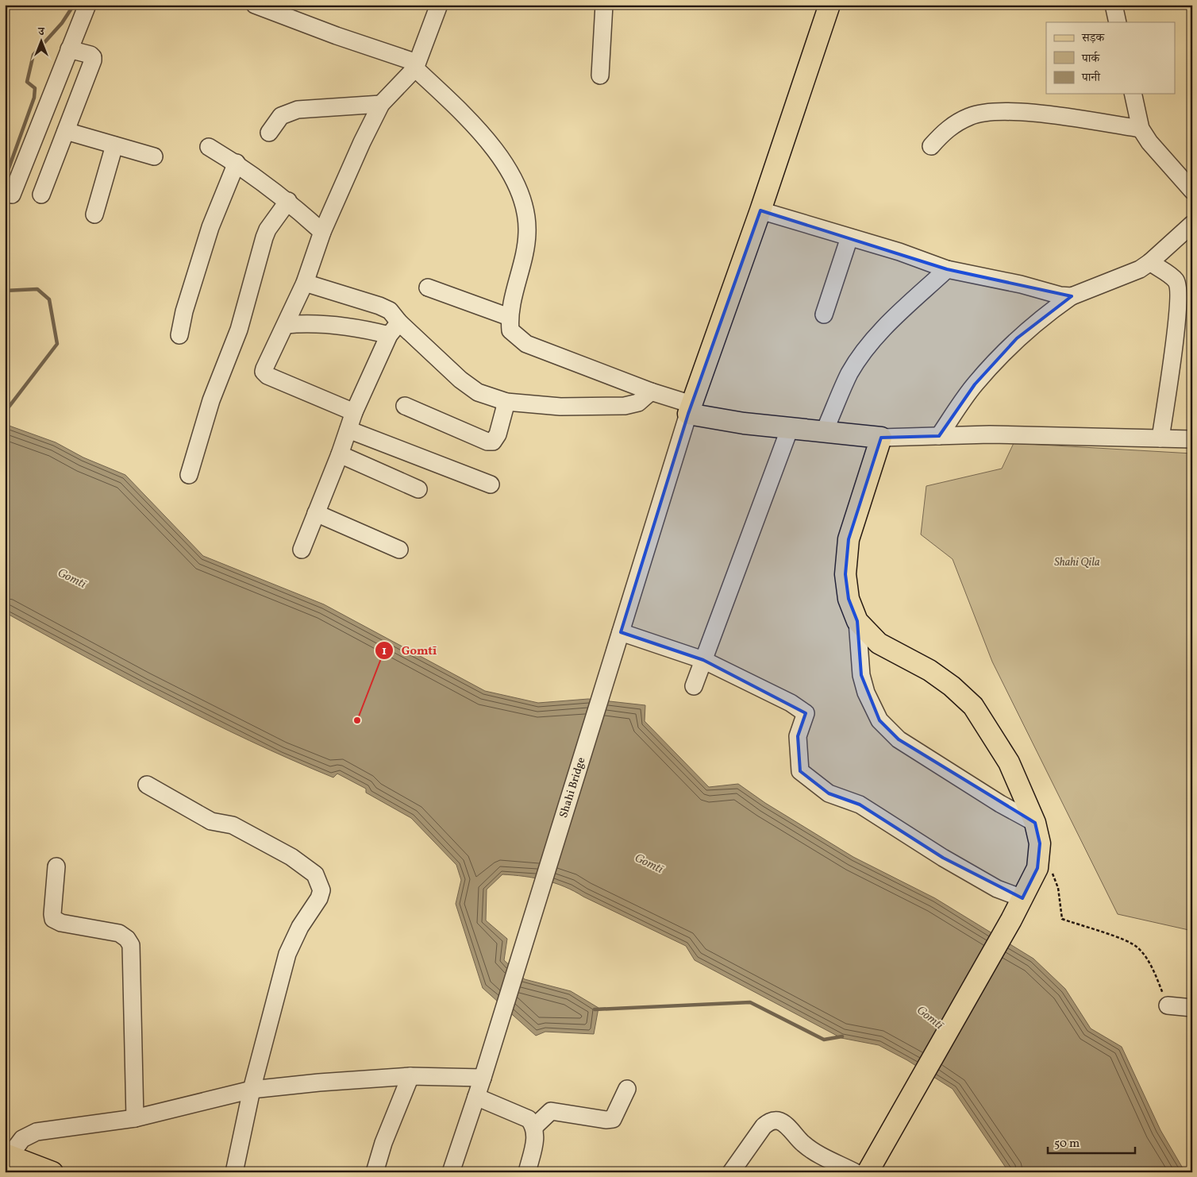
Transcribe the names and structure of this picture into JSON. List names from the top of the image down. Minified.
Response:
{"streets":{"street":["Shahi Bridge"]},"water":["Gomtī"],"parks":["Shahi Qila"],"places":["Gomtī"],"legend":["सड़क","पार्क","पानी"],"scale_bar":"50 m","north":"top"}
